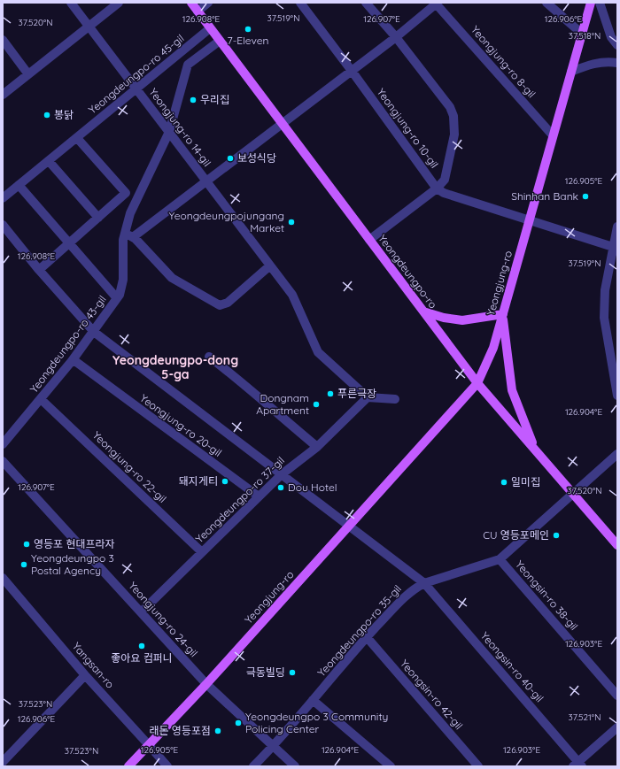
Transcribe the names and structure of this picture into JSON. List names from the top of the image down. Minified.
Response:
{"streets":{"main road":["Yeongdeungpo-ro","Yeongjung-ro"],"street":["Yeongjung-ro 8-gil","Yeongdeungpo-ro 45-gil","Yeongjung-ro 14-gil","Yeongjung-ro 10-gil","Yeongdeungpo-ro 43-gil","Yeongjung-ro 20-gil","Yeongjung-ro 22-gil","Yeongdeungpo-ro 37-gil","Yeongsin-ro 38-gil","Yeongjung-ro 24-gil","Yeongdeungpo-ro 35-gil","Yangsan-ro","Yeongsin-ro 40-gil","Yeongsin-ro 42-gil"]},"crossings":[["Yeongjung-ro 8-gil","Yeongjung-ro"],["Yeongdeungpo-ro 45-gil","Yeongjung-ro 14-gil"],["Yeongdeungpo-ro 45-gil","Yeongdeungpo-ro"],["Yeongjung-ro 14-gil","Yeongdeungpo-ro 43-gil"],["Yeongjung-ro 14-gil","Yeongdeungpo-ro 37-gil"],["Yeongjung-ro 10-gil","Yeongjung-ro"],["Yeongdeungpo-ro","Yeongjung-ro"],["Yeongdeungpo-ro","Yeongdeungpo-ro 43-gil"],["Yeongdeungpo-ro","Yeongdeungpo-ro 35-gil"],["Yeongjung-ro","Yeongjung-ro 24-gil"],["Yeongjung-ro","Yangsan-ro"],["Yeongdeungpo-ro 43-gil","Yeongjung-ro 20-gil"],["Yeongdeungpo-ro 43-gil","Yeongjung-ro 22-gil"],["Yeongjung-ro 20-gil","Yeongdeungpo-ro 37-gil"],["Yeongjung-ro 22-gil","Yeongdeungpo-ro 37-gil"],["Yeongdeungpo-ro 37-gil","Yeongjung-ro 24-gil"],["Yeongsin-ro 38-gil","Yeongdeungpo-ro 35-gil"],["Yeongdeungpo-ro 35-gil","Yeongsin-ro 40-gil"],["Yeongdeungpo-ro 35-gil","Yeongsin-ro 42-gil"]],"districts":["Yeongdeungpo-dong 5-ga"],"places":["7-Eleven","우리집","봉닭","보성식당","Shinhan Bank","Yeongdeungpojungang Market","푸른극장","Dongnam Apartment","돼지게티","일미집","Dou Hotel","CU 영등포메인","영등포 현대프라자","Yeongdeungpo 3 Postal Agency","좋아요 컴퍼니","극동빌딩","Yeongdeungpo 3 Community Policing Center","래돈 영등포점"],"coordinates":["37.519°N","126.907°E","126.908°E","126.906°E","37.520°N","37.518°N","126.905°E","126.904°E","126.903°E","37.523°N","37.521°N"]}
